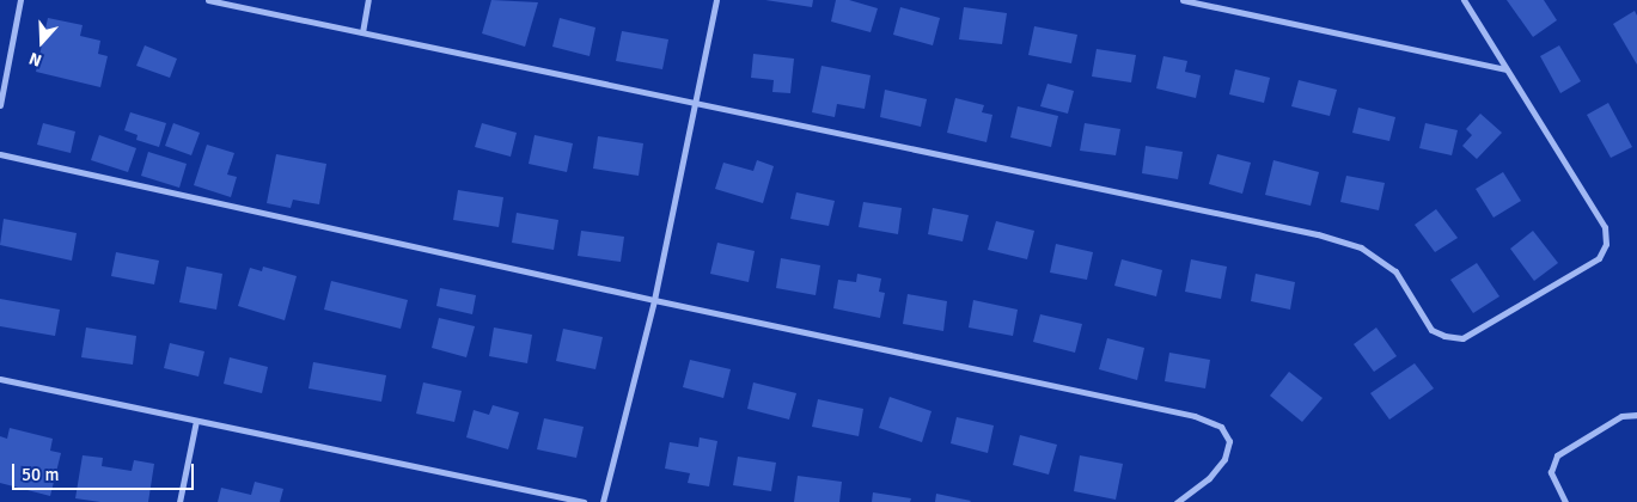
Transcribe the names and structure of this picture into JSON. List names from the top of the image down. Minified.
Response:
{"scale_bar":"50 m","north":"bottom"}
